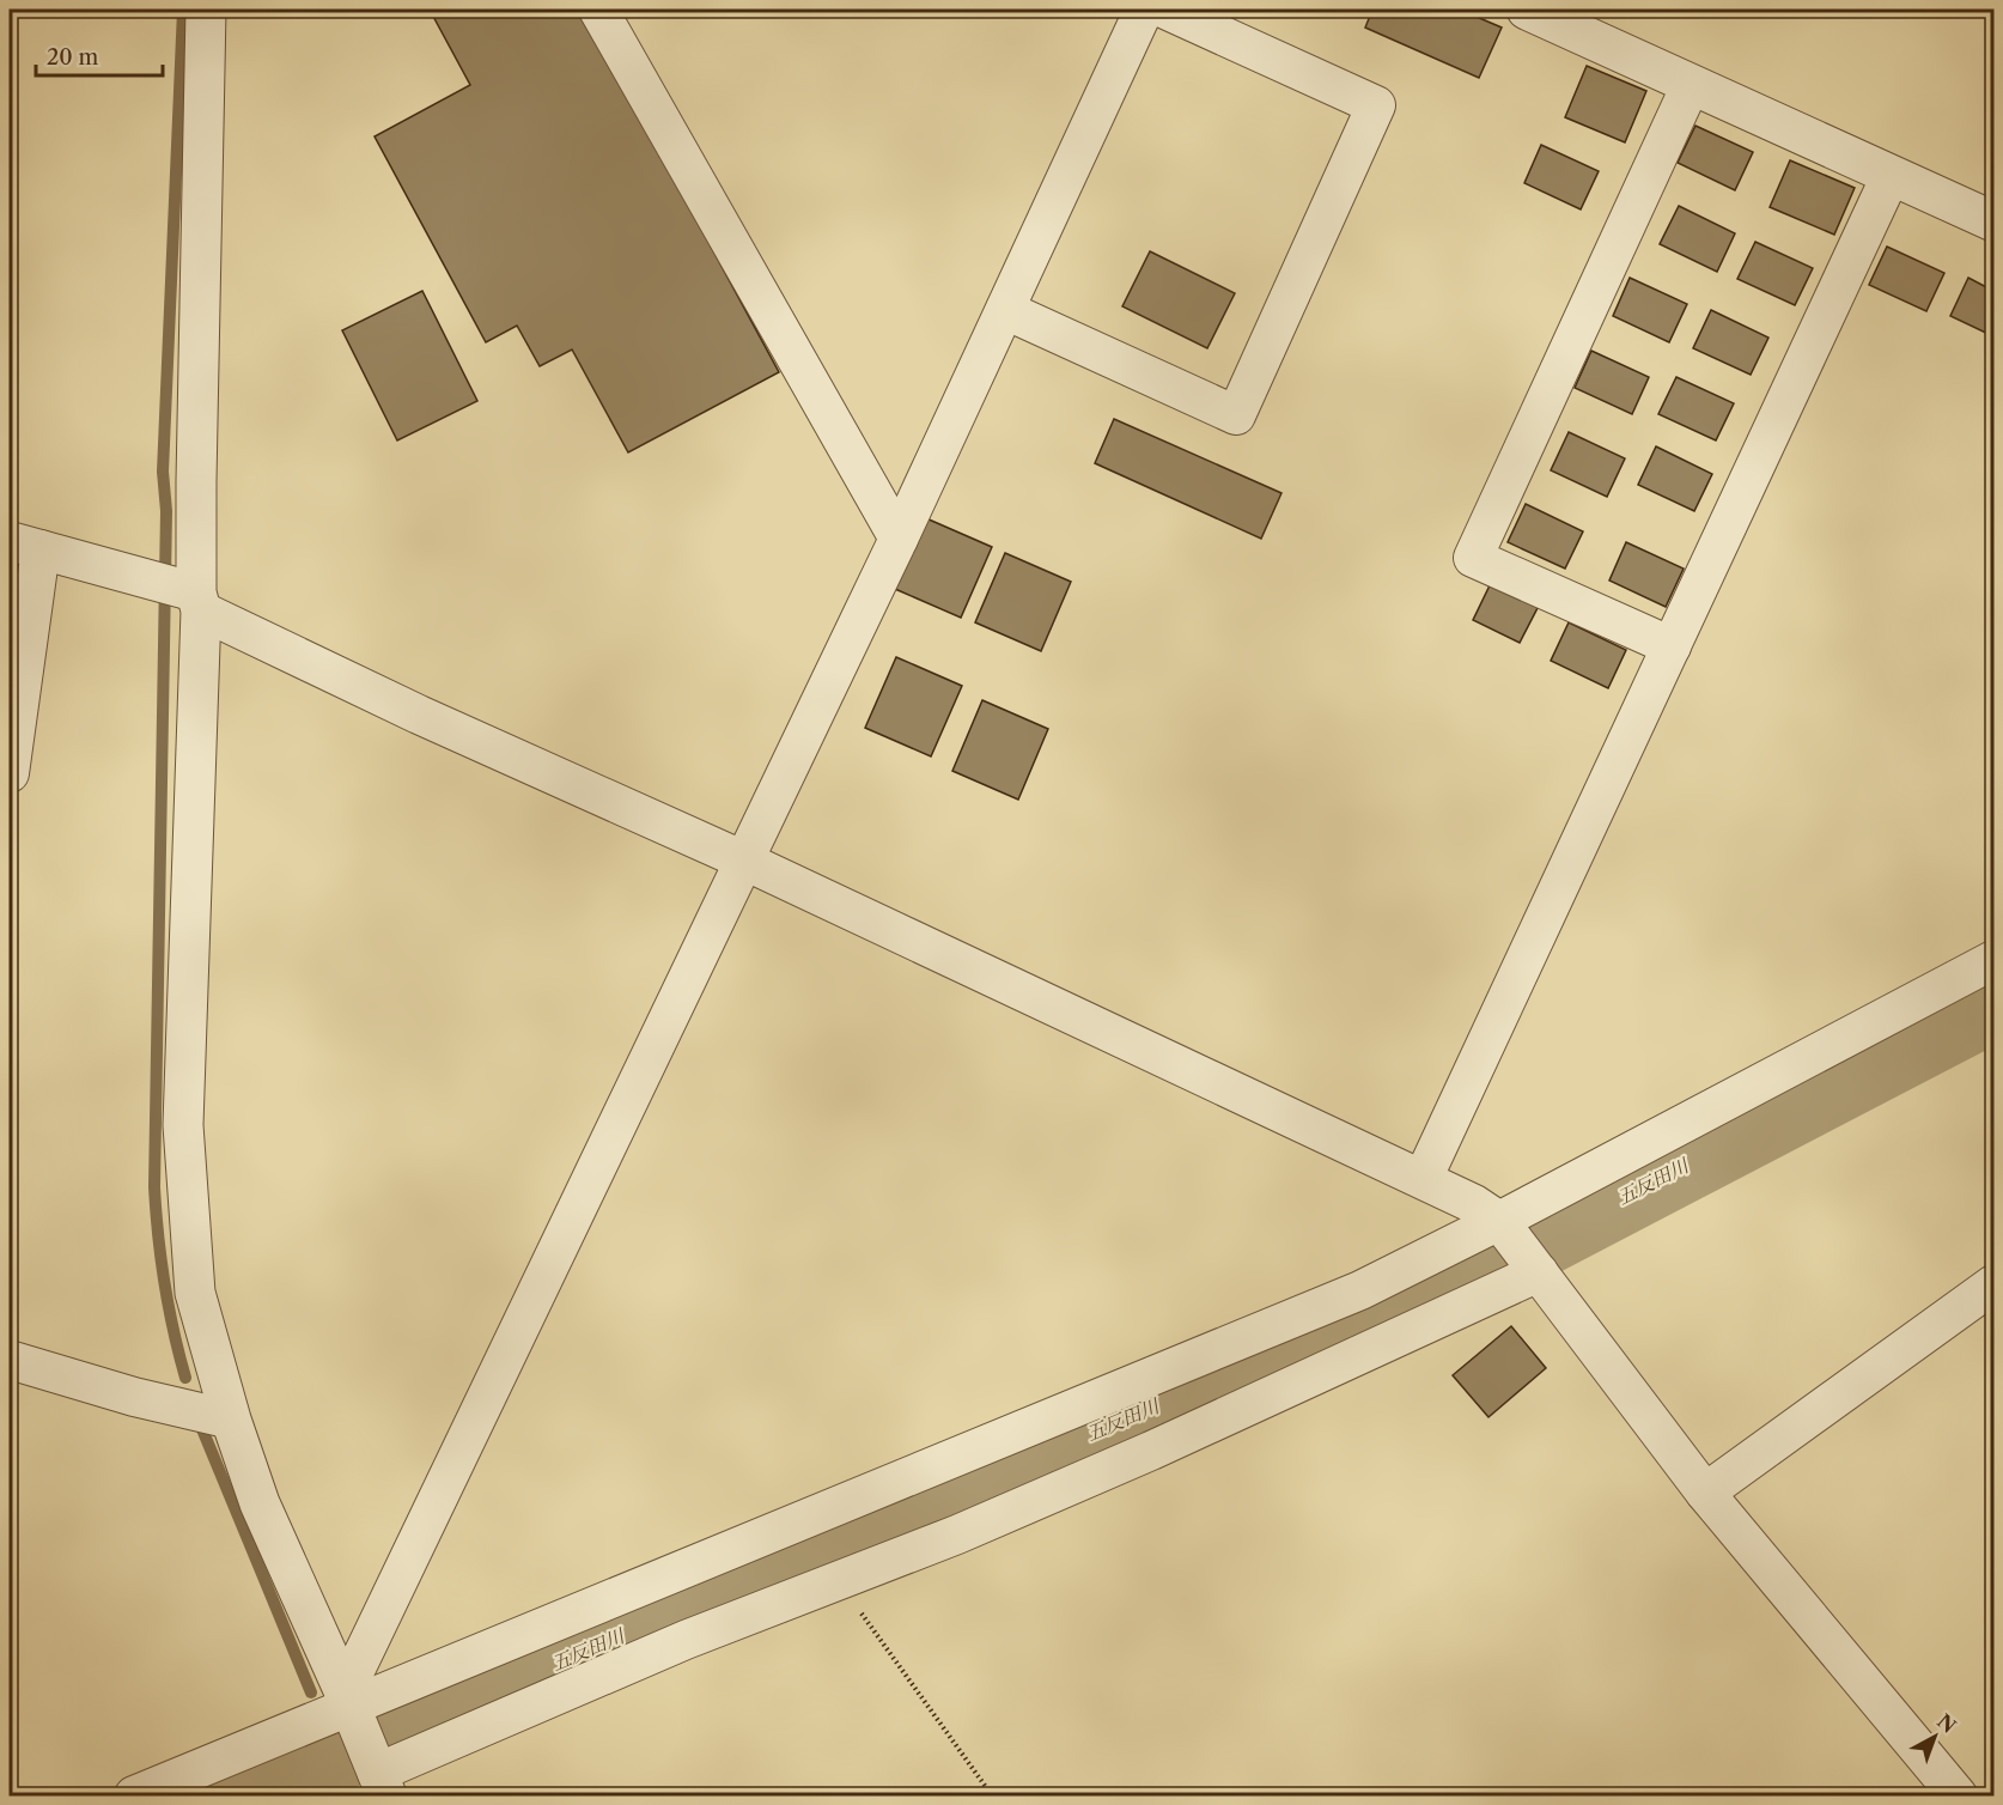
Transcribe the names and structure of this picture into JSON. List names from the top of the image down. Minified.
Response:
{"water":["五反田川"],"scale_bar":"20 m","north":"top right"}
